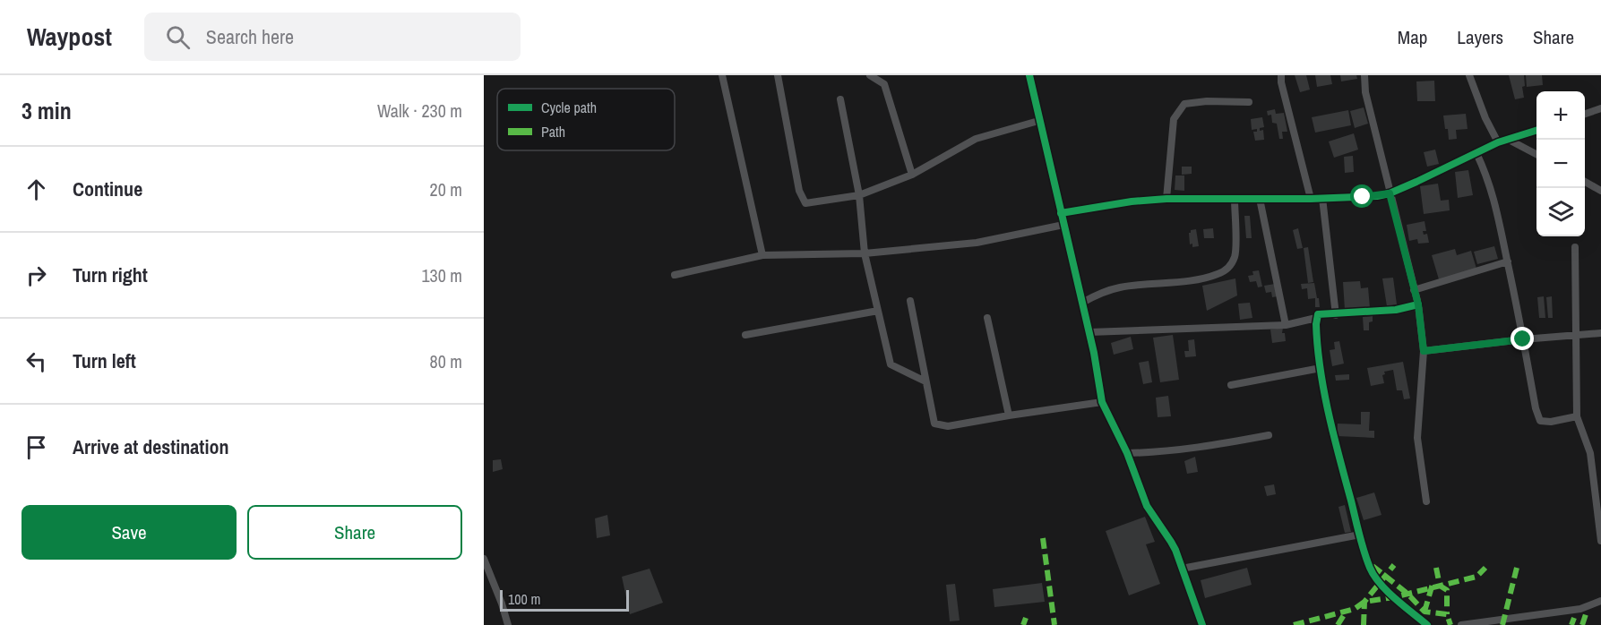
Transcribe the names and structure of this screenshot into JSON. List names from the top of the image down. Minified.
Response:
{"legend":["Cycle path","Path"],"scale_bar":"100 m","page":{"header":"Waypost","search":"Search here","nav":["Map","Layers","Share"],"heading":["3 min","Walk · 230 m"],"map_buttons":["+","−"],"list":[["Continue","20 m"],["Turn right","130 m"],["Turn left","80 m"],"Arrive at destination"],"buttons":["Save","Share"],"scale":"100 m"}}
